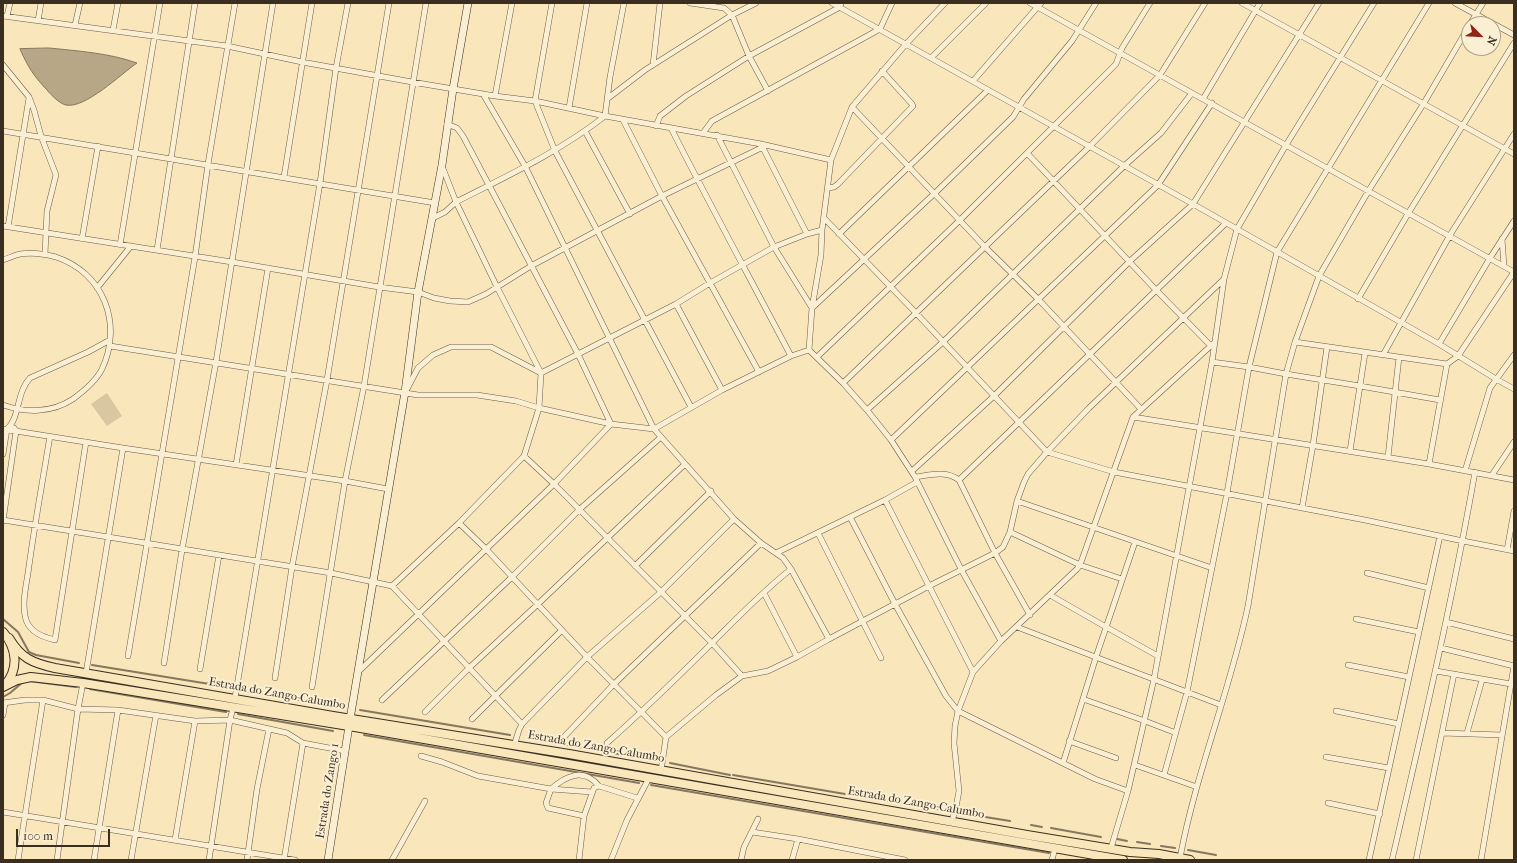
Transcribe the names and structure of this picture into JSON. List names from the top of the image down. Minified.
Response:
{"streets":{"main road":["Estrada do Zango-Calumbo"],"street":["Estrada do Zango 1"]},"crossings":[["Estrada do Zango-Calumbo","Estrada do Zango 1"]],"scale_bar":"100 m","north":"bottom right"}
